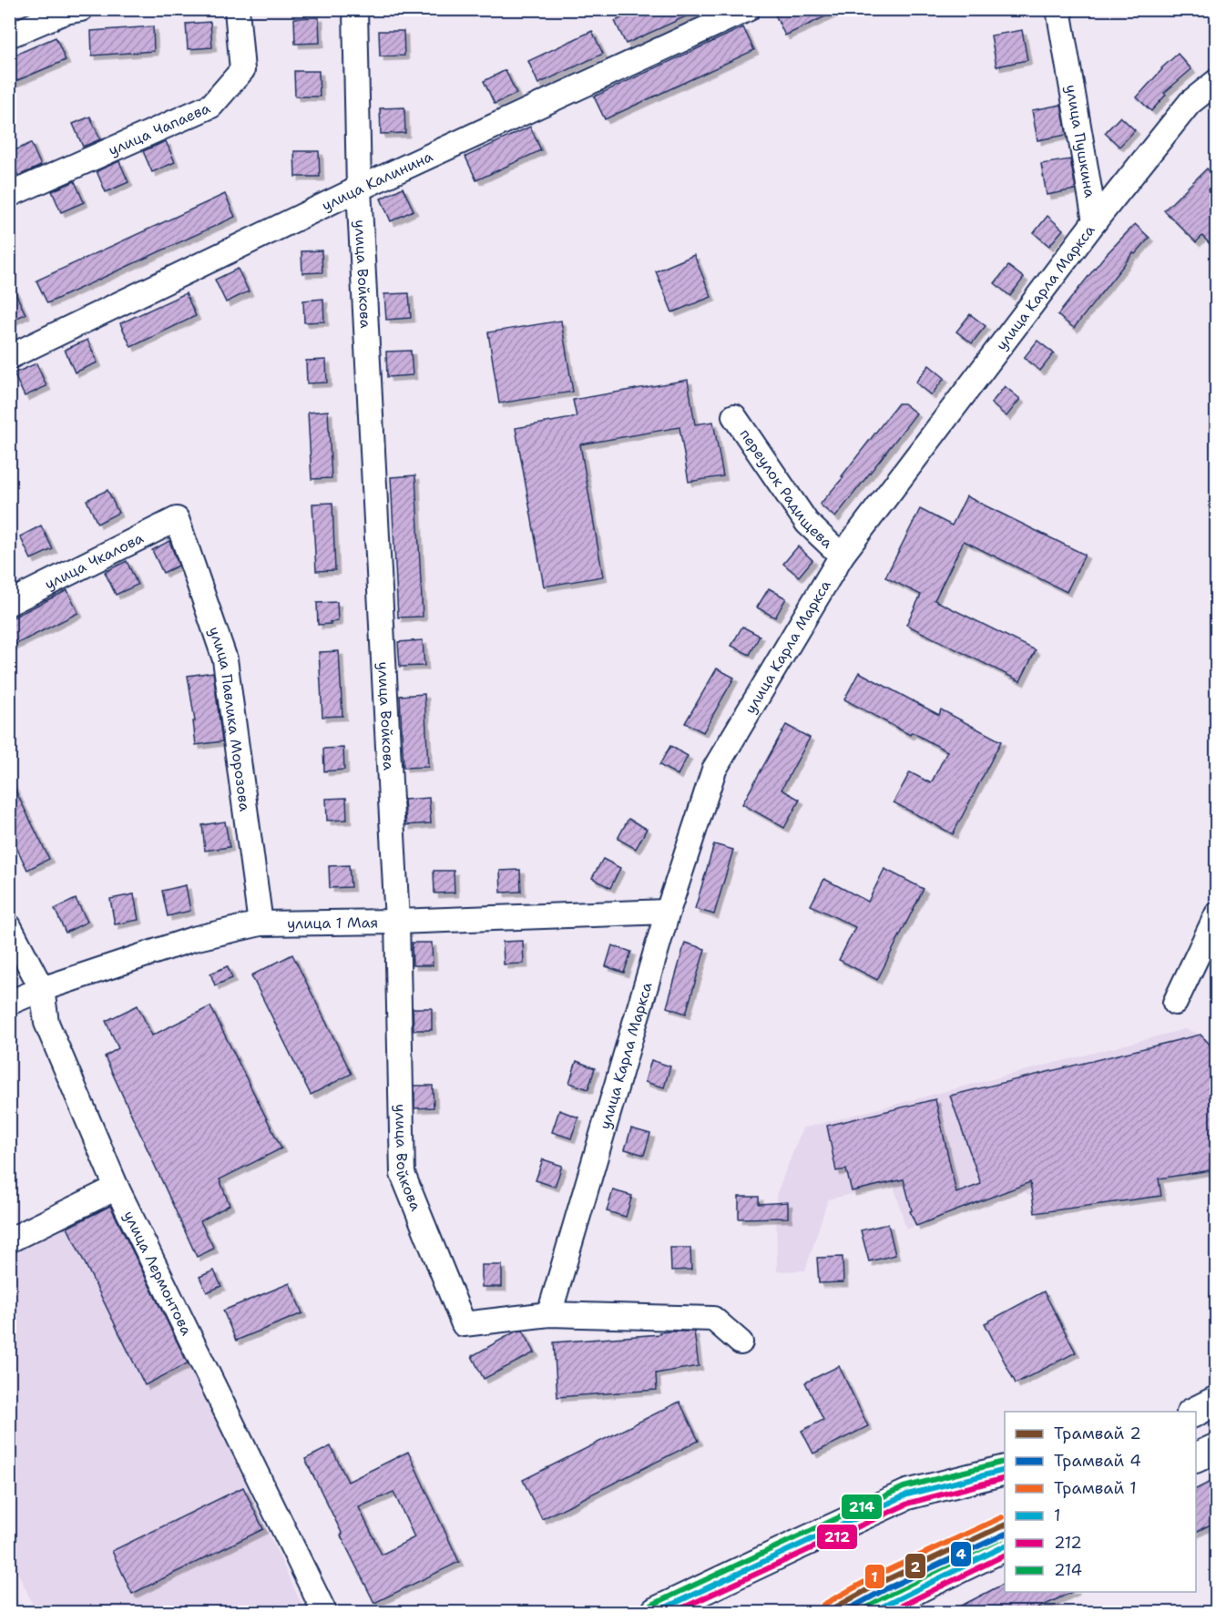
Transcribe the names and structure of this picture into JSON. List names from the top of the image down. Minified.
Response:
{"streets":{"street":["улица Чапаева","улица Пушкина","улица Калинина","улица Войкова","улица Карла Маркса","переулок Радищева","улица Чкалова","улица Павлика Морозова","улица 1 Мая","улица Лермонтова"]},"crossings":[["улица Пушкина","улица Карла Маркса"],["улица Калинина","улица Войкова"],["улица Войкова","улица Карла Маркса"],["улица Войкова","улица 1 Мая"],["улица Карла Маркса","переулок Радищева"],["улица Карла Маркса","улица 1 Мая"],["улица Чкалова","улица Павлика Морозова"],["улица Павлика Морозова","улица 1 Мая"],["улица 1 Мая","улица Лермонтова"]],"lines":["transit line 214","transit line 1","transit line 212","tram line 1","tram line 2","tram line 4"],"legend":["Трамвай 2","Трамвай 4","Трамвай 1","1","212","214"]}
